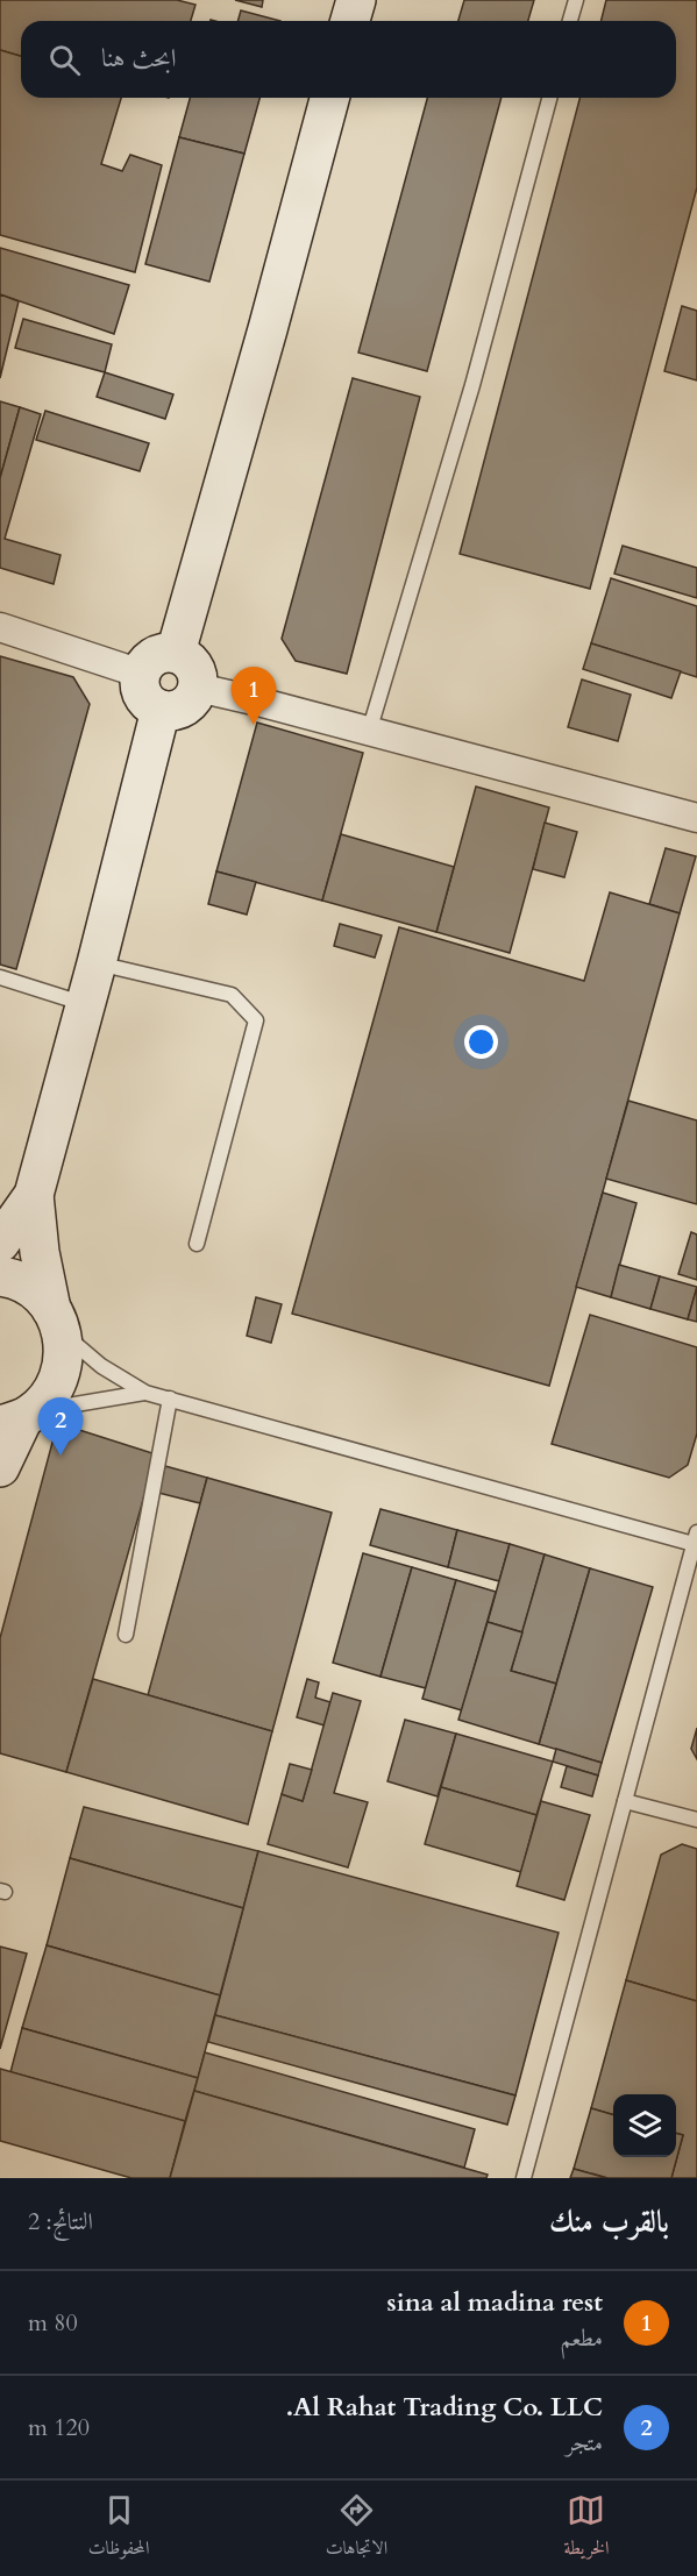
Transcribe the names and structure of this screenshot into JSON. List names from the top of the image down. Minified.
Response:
{"page":{"search":"ابحث هنا","pins":["1","2"],"heading":["بالقرب منك","النتائج: 2"],"list":[{"mark":"1","name":"sina al madina rest","note":"مطعم","value":"80 m"},{"mark":"2","name":"Al Rahat Trading Co. LLC.","note":"متجر","value":"120 m"}],"nav":["الخريطة","الاتجاهات","المحفوظات"]}}
